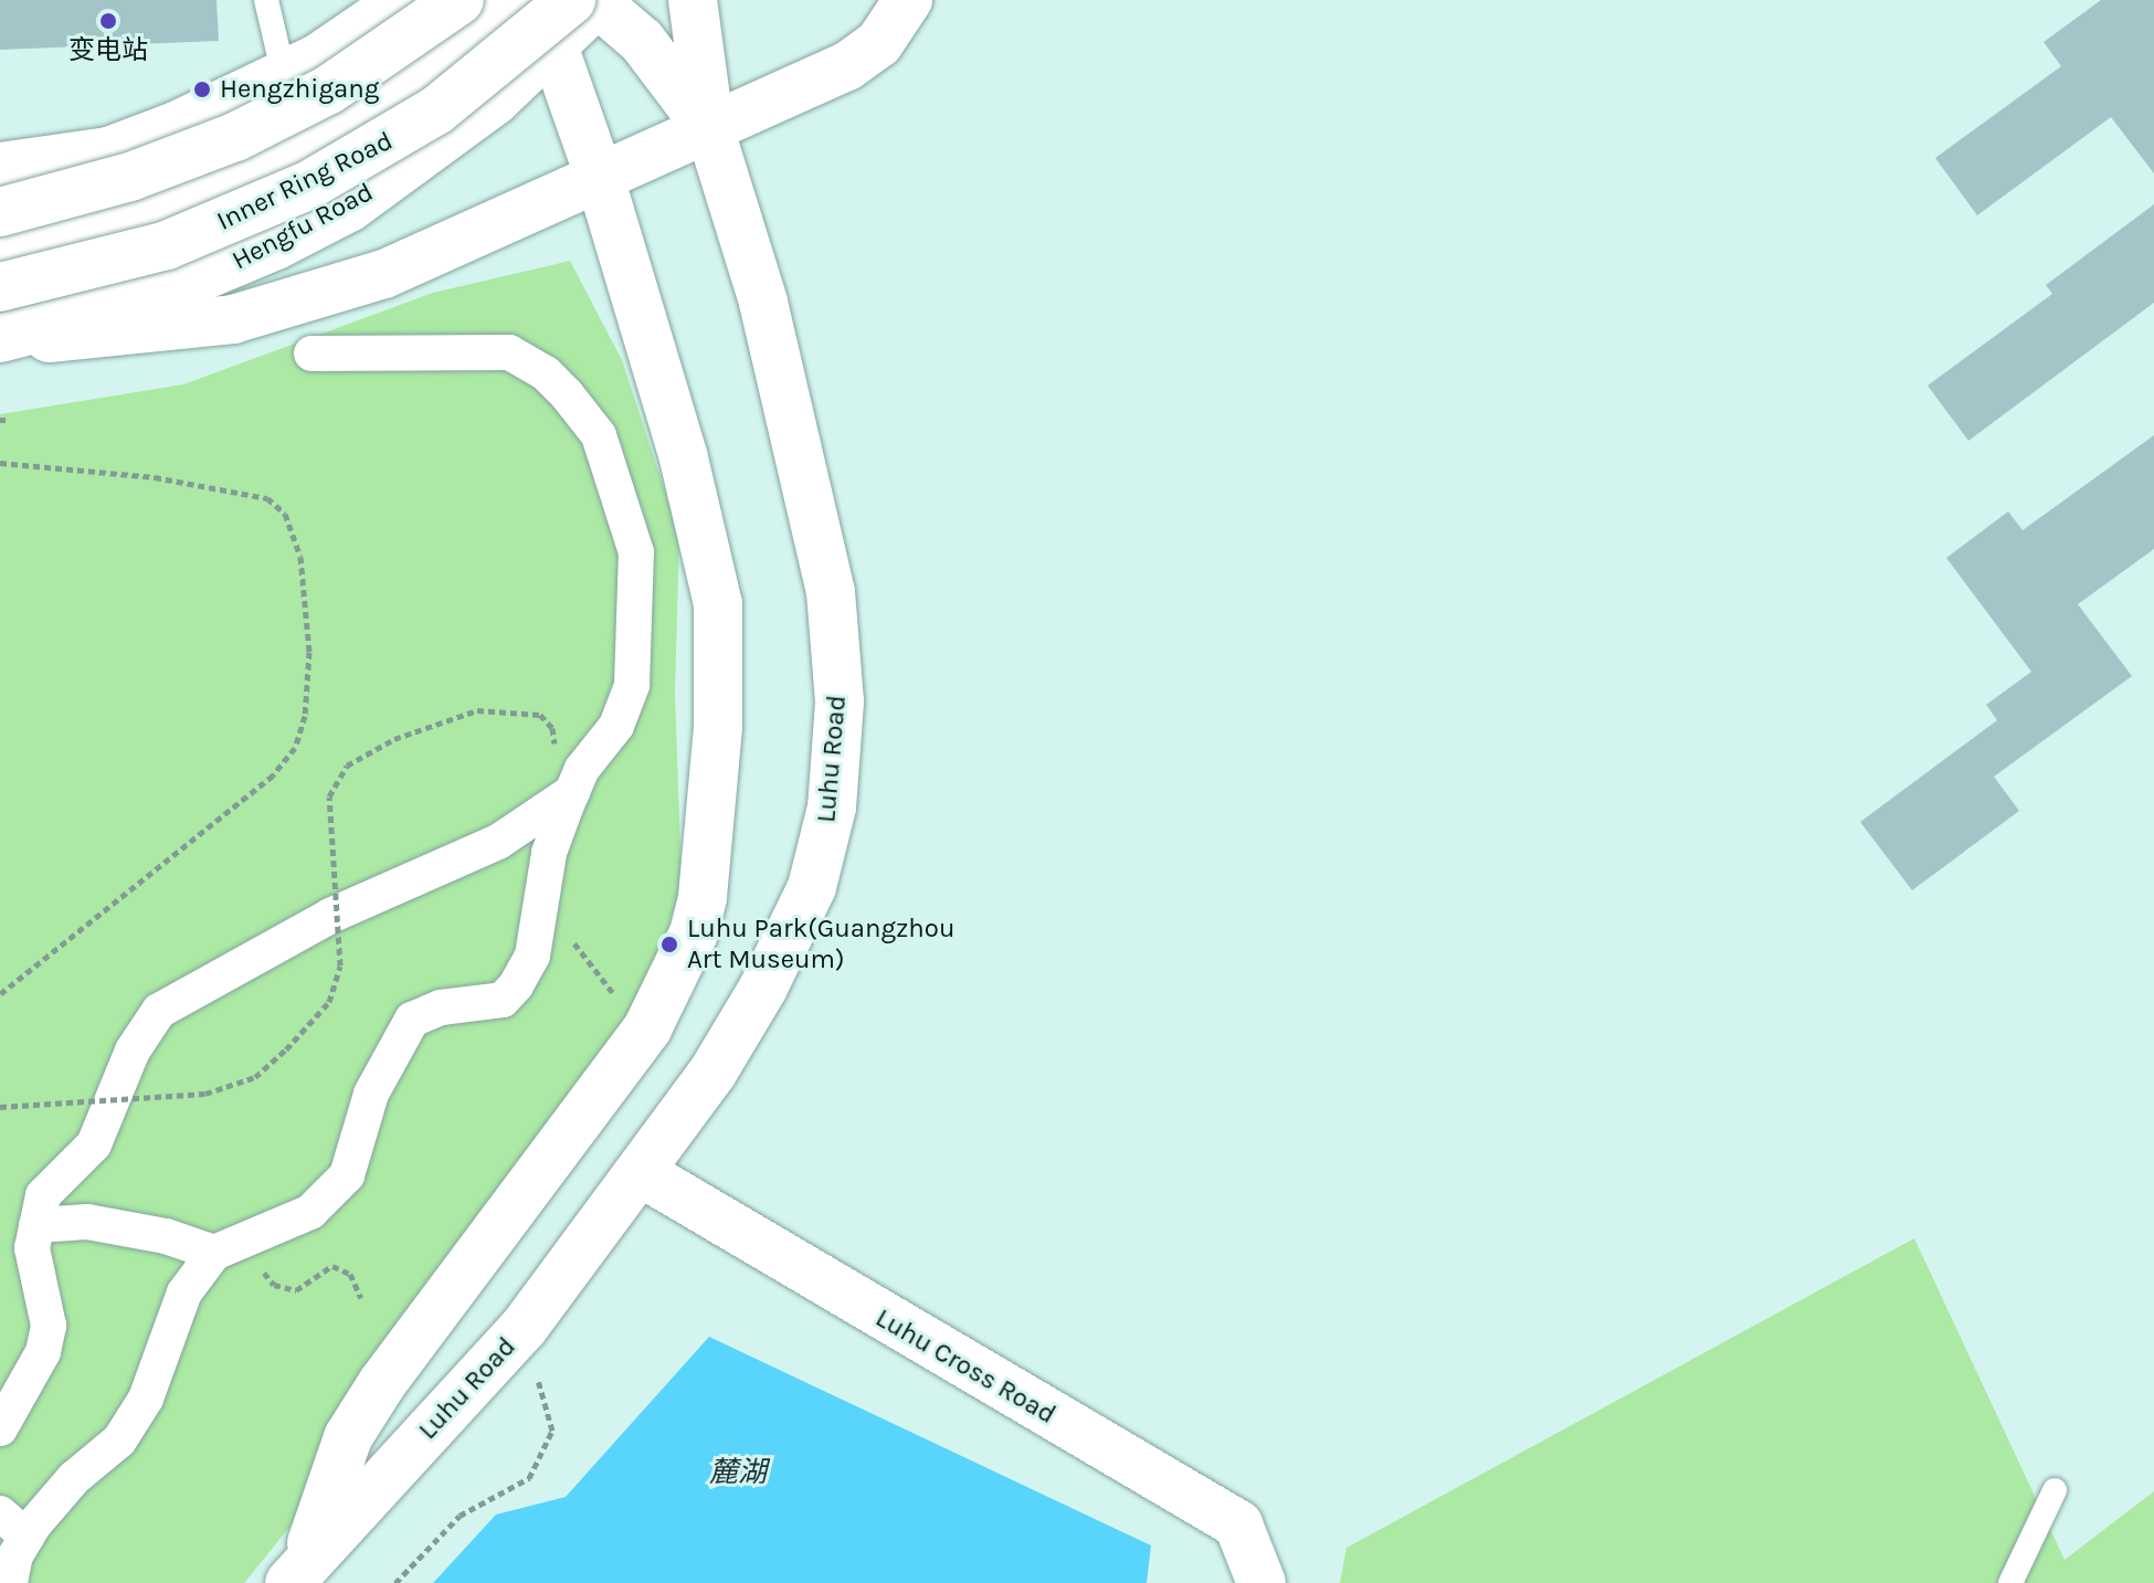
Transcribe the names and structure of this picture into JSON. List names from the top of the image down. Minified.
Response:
{"streets":{"main road":["Inner Ring Road","Hengfu Road","Luhu Road","Luhu Cross Road"]},"crossings":[["Inner Ring Road","Hengfu Road"],["Inner Ring Road","Luhu Road"],["Hengfu Road","Luhu Road"],["Luhu Road","Luhu Cross Road"]],"water":["麓湖"],"places":["变电站","Hengzhigang","Luhu Park(Guangzhou Art Museum)"]}
